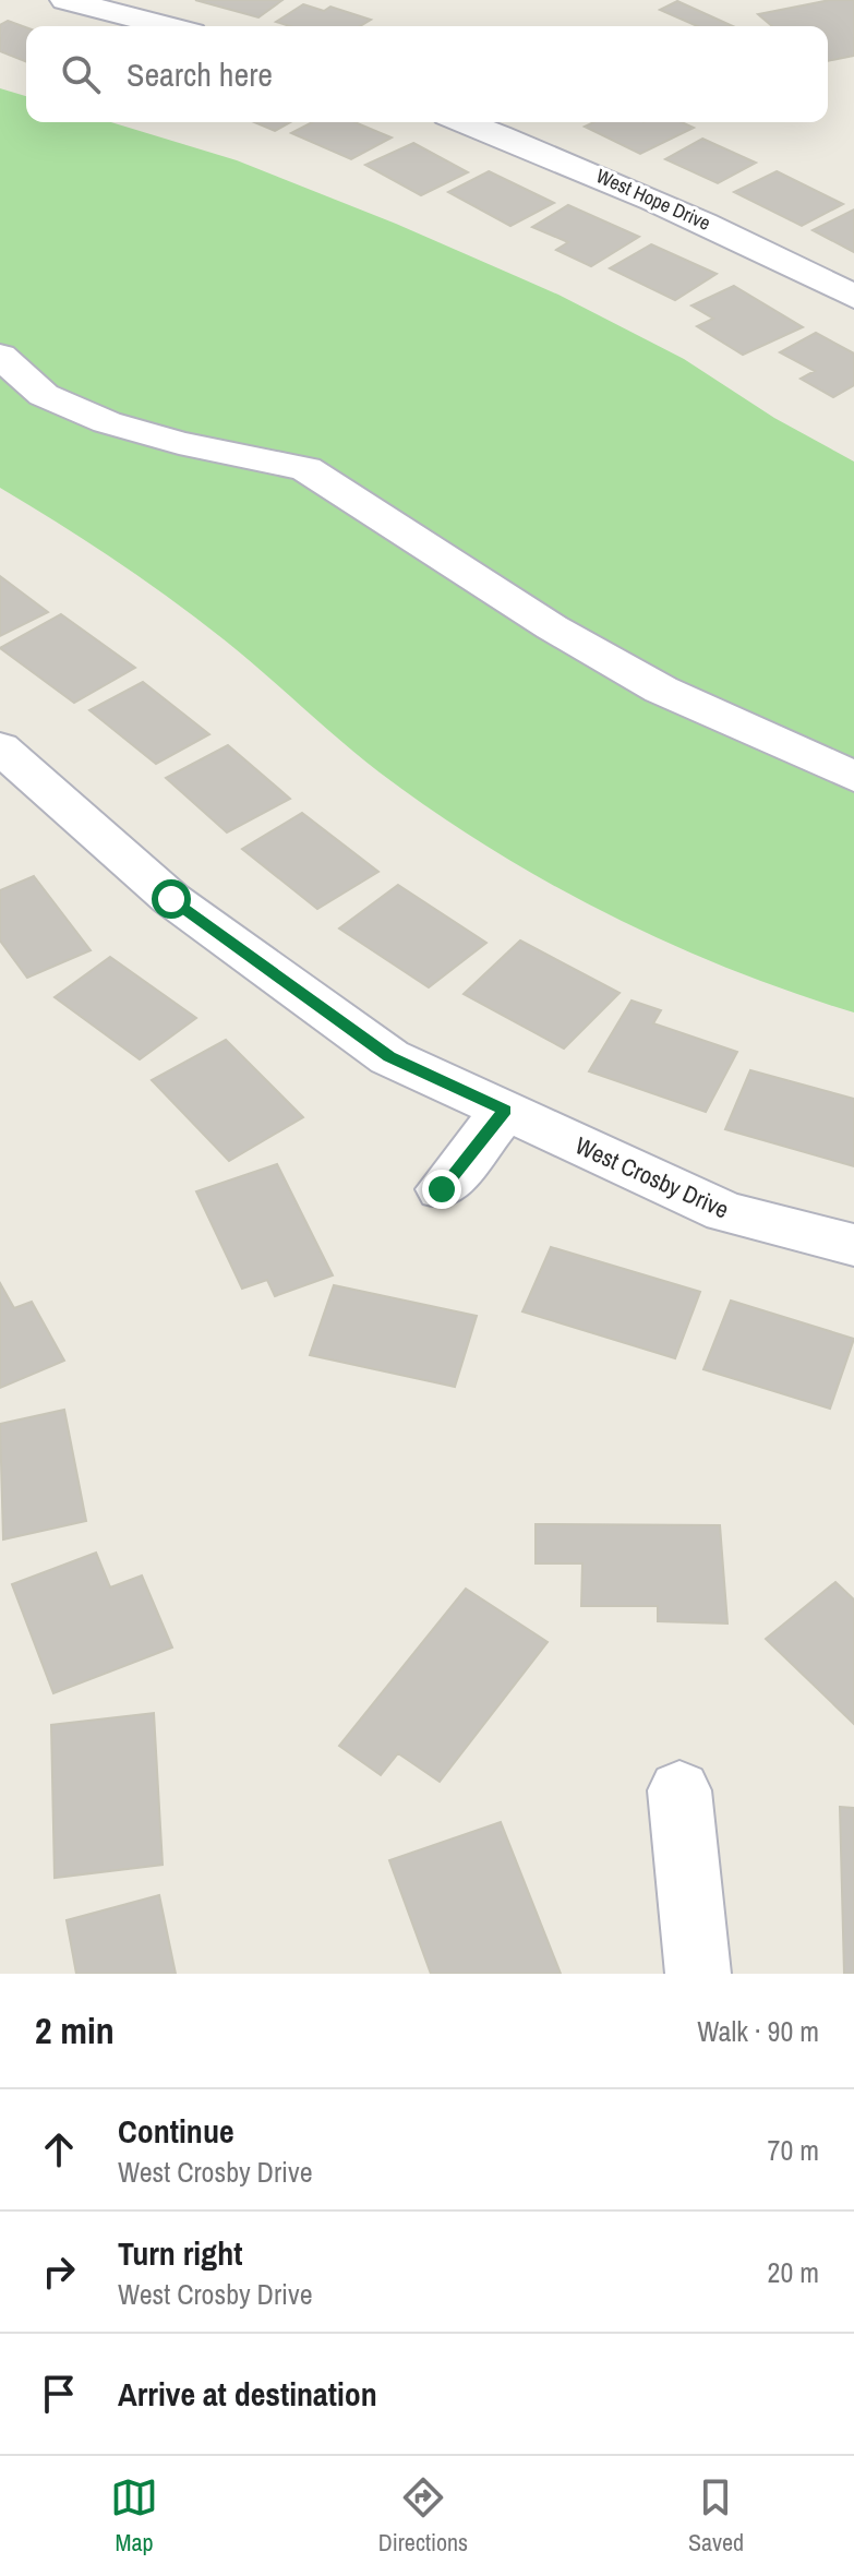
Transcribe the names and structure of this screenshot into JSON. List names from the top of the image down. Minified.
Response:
{"streets":{"street":["West Hope Drive","West Crosby Drive"]},"page":{"search":"Search here","heading":["2 min","Walk · 90 m"],"list":[["Continue","West Crosby Drive","70 m"],["Turn right","West Crosby Drive","20 m"],"Arrive at destination"],"nav":["Map","Directions","Saved"]}}
